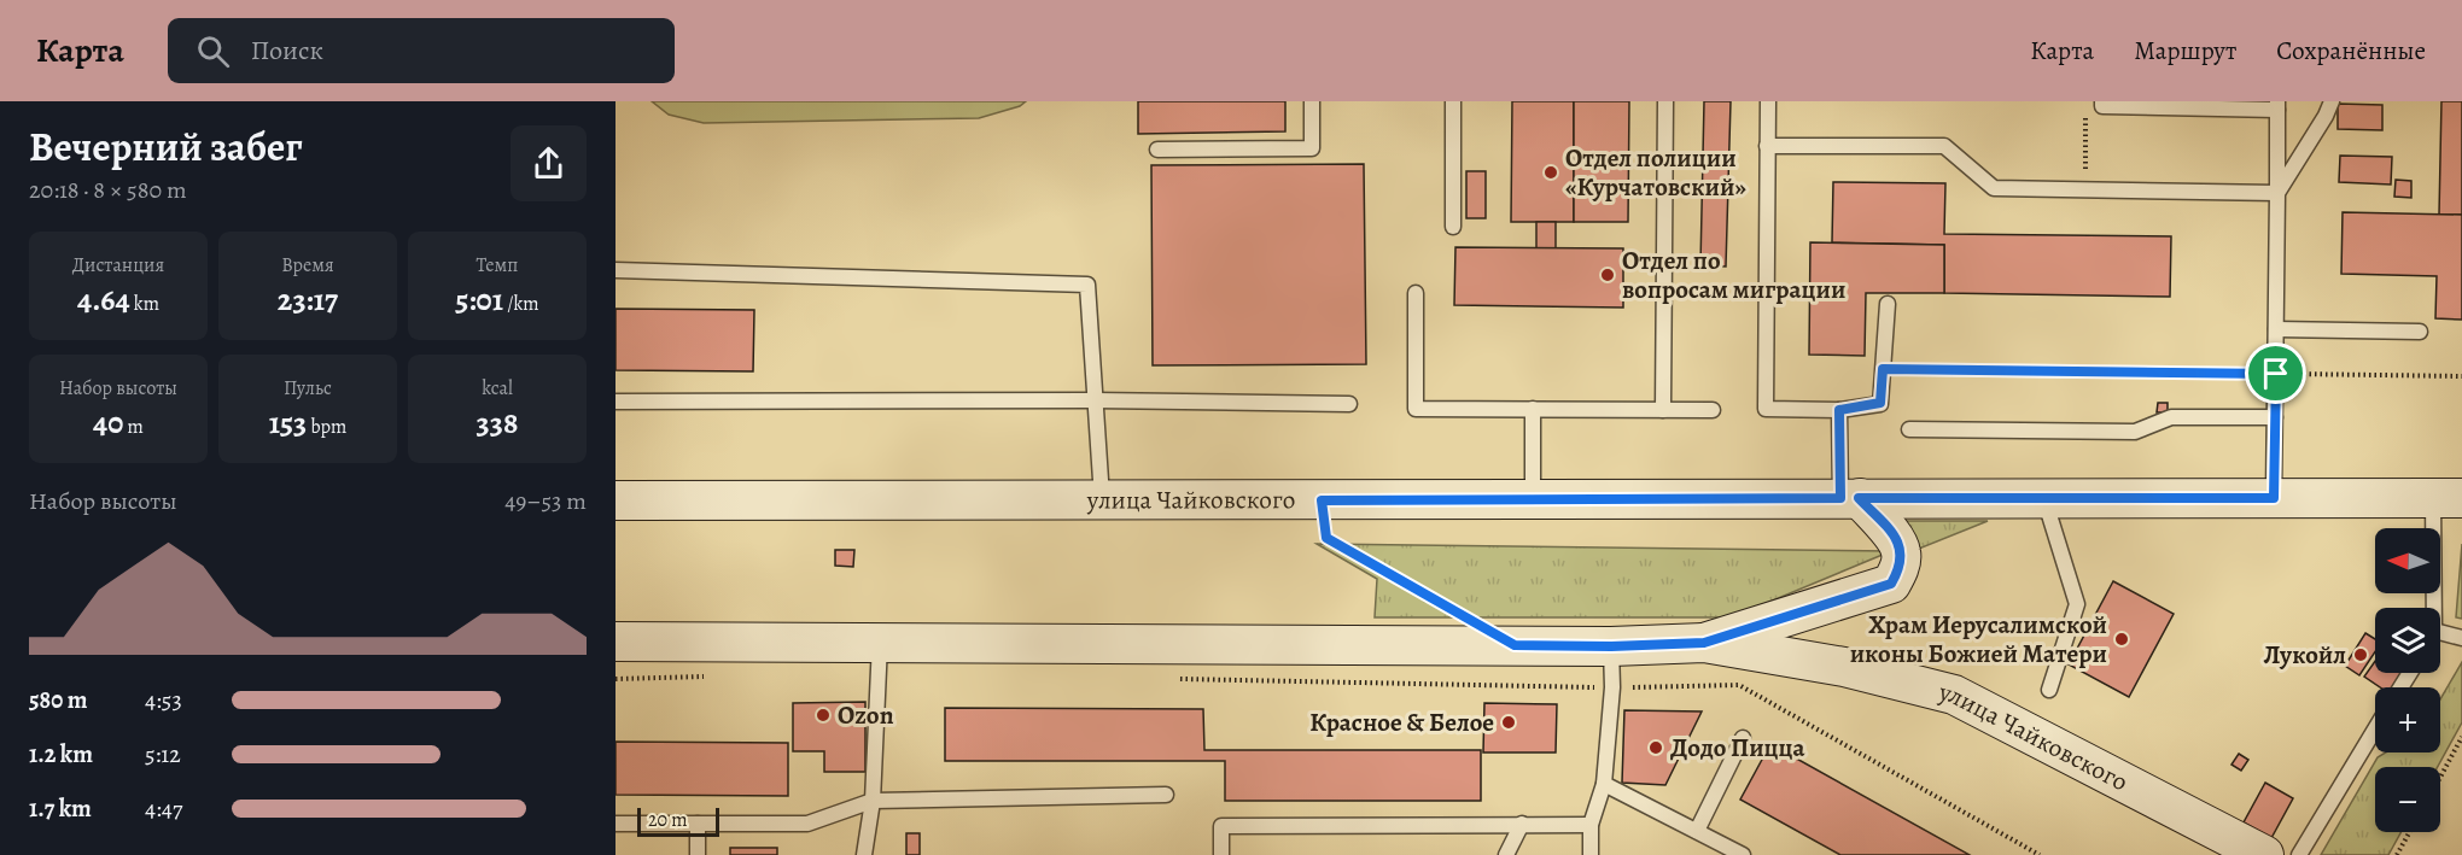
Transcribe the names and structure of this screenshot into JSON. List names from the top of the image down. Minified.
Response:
{"streets":{"main road":["улица Чайковского"]},"places":["Отдел полиции «Курчатовский»","Отдел по вопросам миграции","Храм Иерусалимской иконы Божией Матери","Лукойл","Ozon","Красное & Белое","Додо Пицца"],"scale_bar":"20 m","north":"left","page":{"header":"Карта","search":"Поиск","nav":["Карта","Маршрут","Сохранённые"],"heading":["Вечерний забег","20:18 · 8 × 580 m"],"stats":[["Дистанция","4.64 km"],["Время","23:17"],["Темп","5:01 /km"],["Набор высоты","40 m"],["Пульс","153 bpm"],["kcal","338"]],"chart":["Набор высоты","49–53 m"],"map_buttons":["+","−"],"list":[{"name":"580 m","note":"4:53"},{"name":"1.2 km","note":"5:12"},{"name":"1.7 km","note":"4:47"}],"scale":"20 m"}}
